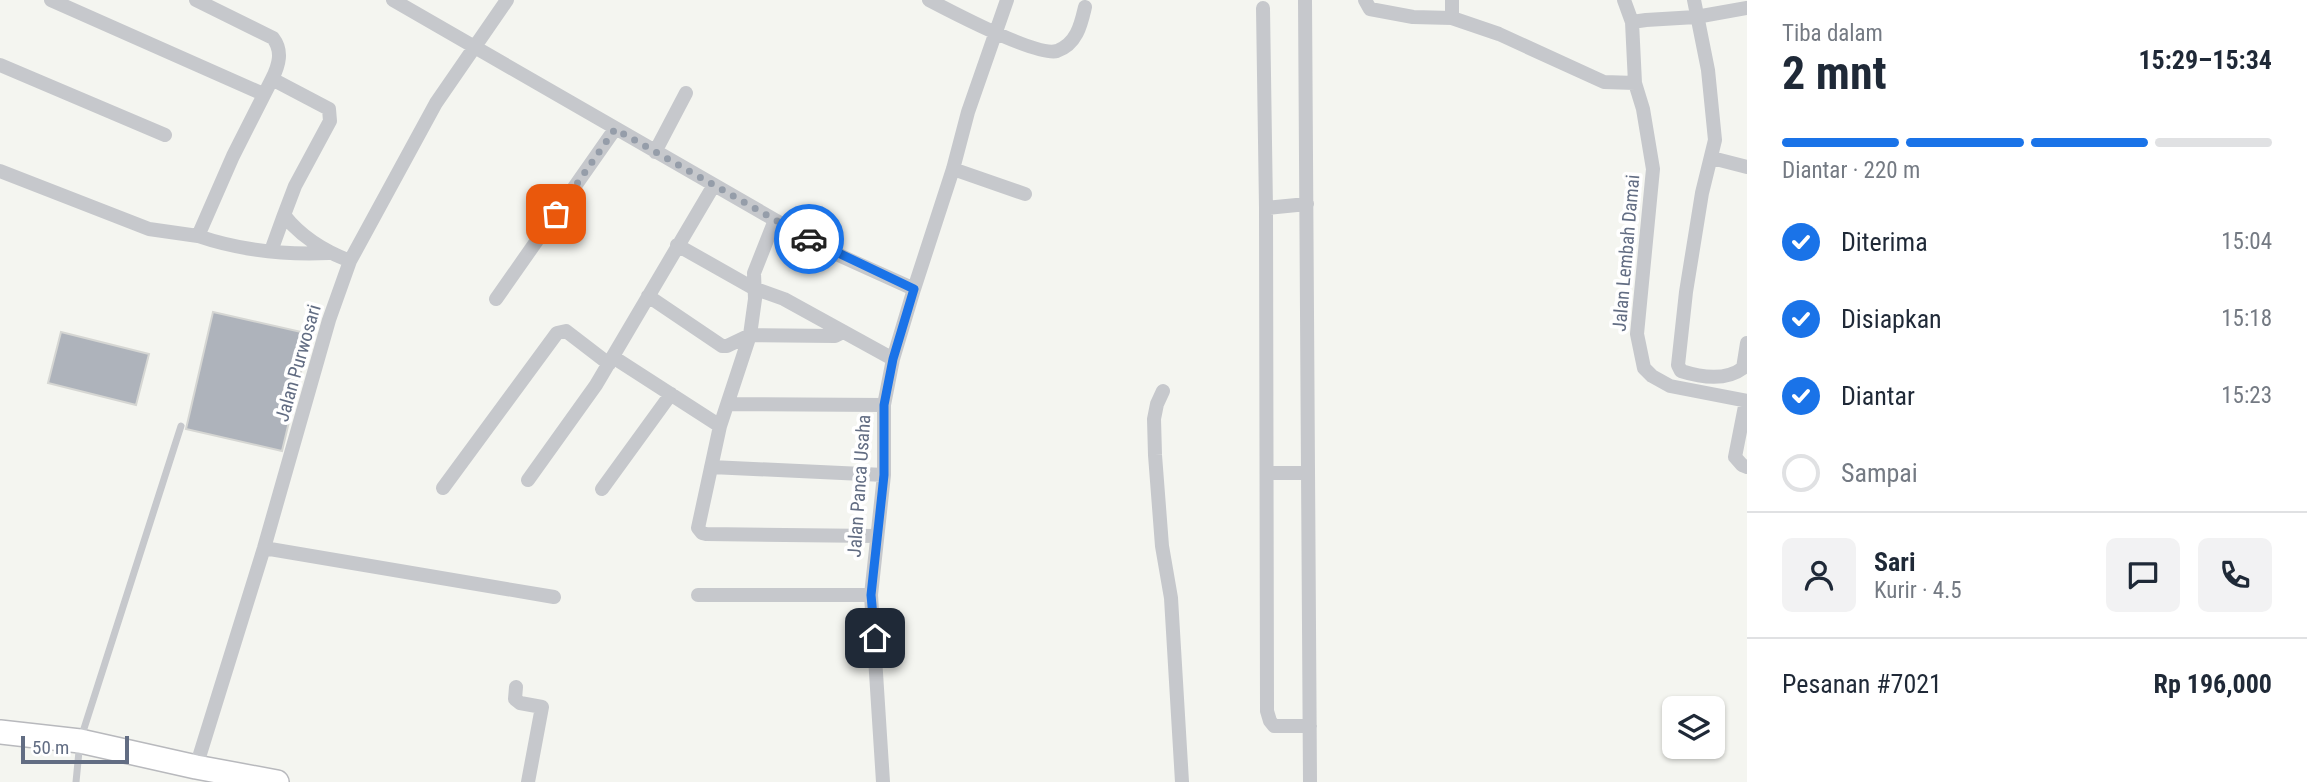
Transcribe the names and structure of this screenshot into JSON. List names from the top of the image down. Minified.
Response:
{"streets":{"street":["Jalan Lembah Damai","Jalan Purwosari","Jalan Panca Usaha"]},"scale_bar":"50 m","page":{"heading":["2 mnt","Tiba dalam","15:29–15:34"],"panel":["Sari","Kurir · 4.5","Pesanan #7021","Rp 196,000"],"bar":"Diantar · 220 m","list":[["Diterima","15:04"],["Disiapkan","15:18"],["Diantar","15:23"],"Sampai"],"scale":"50 m"}}
